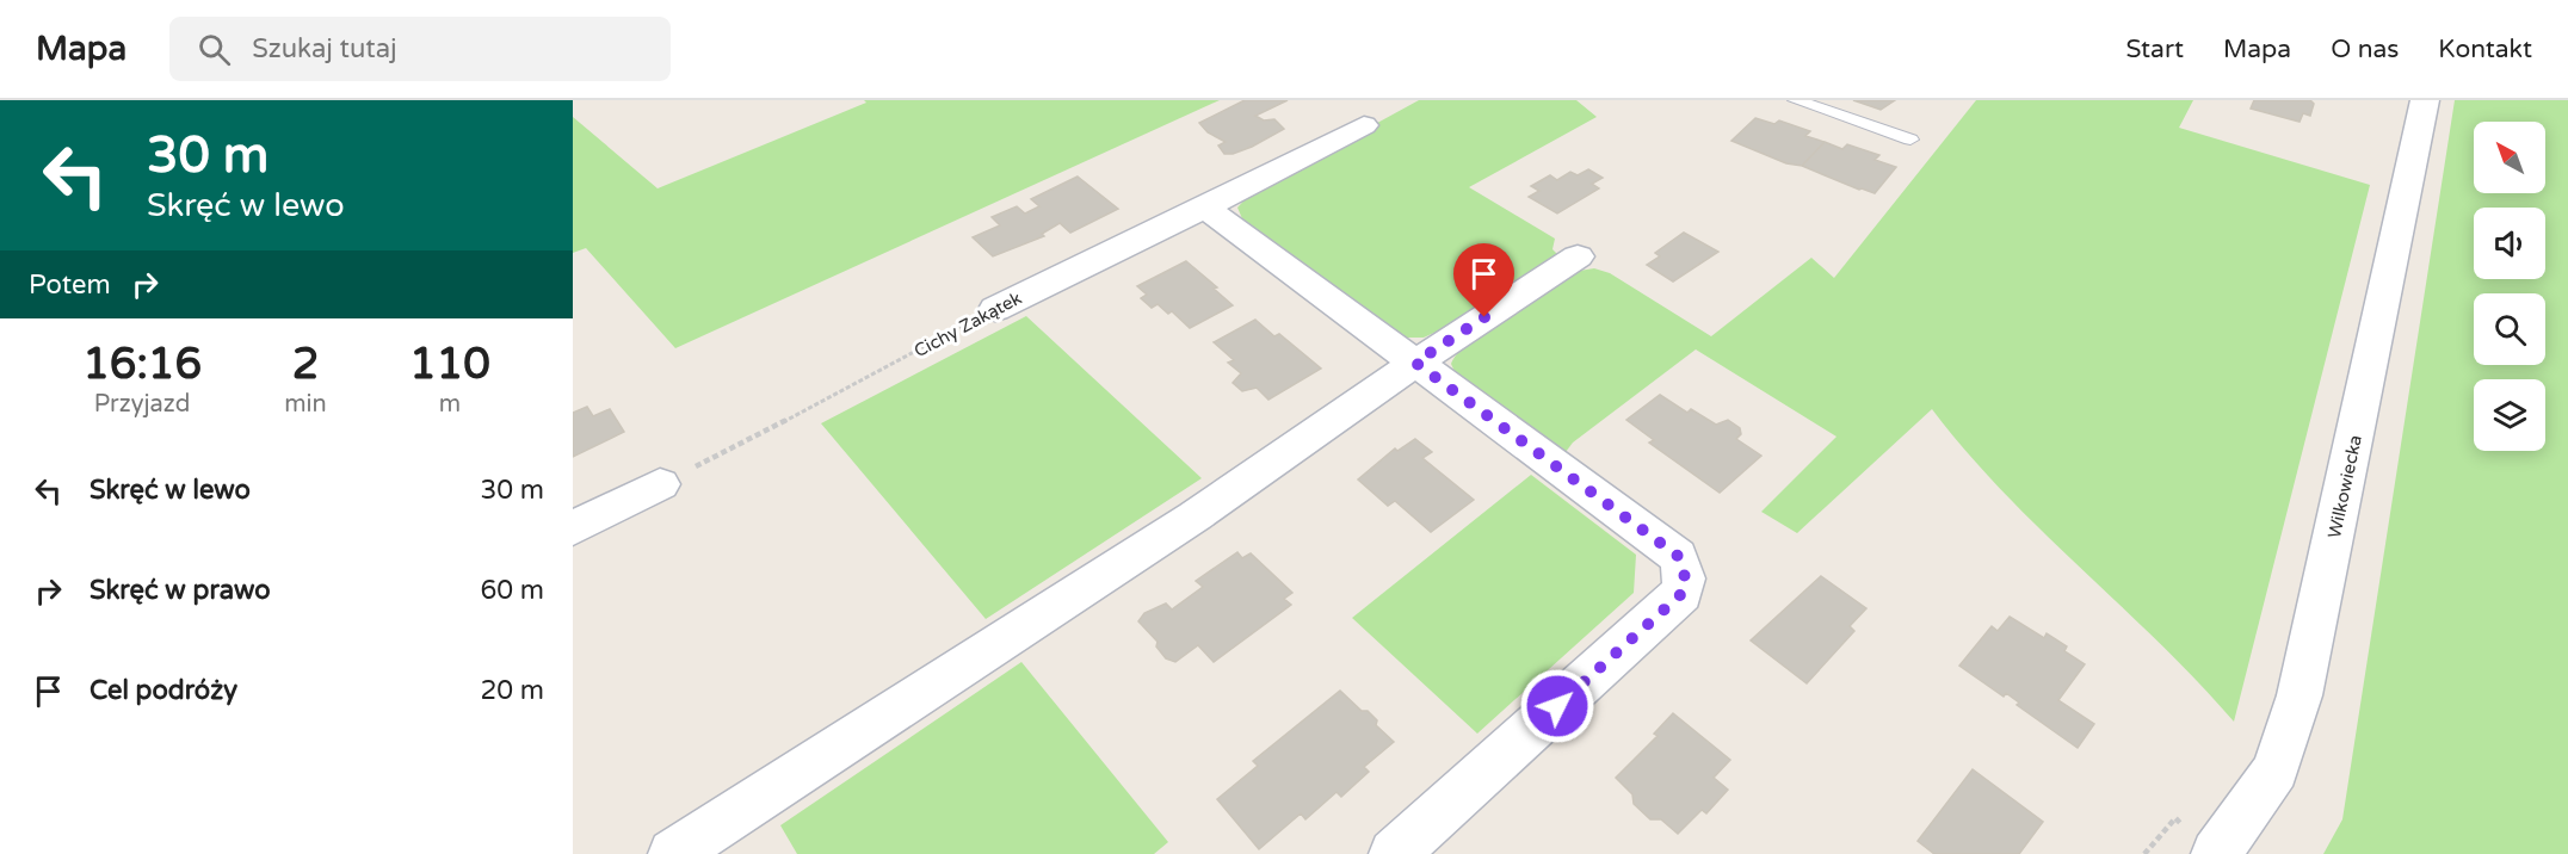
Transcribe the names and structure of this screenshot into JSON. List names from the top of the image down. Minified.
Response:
{"streets":{"street":["Cichy Zakątek","Wilkowiecka"]},"north":"top left","page":{"header":"Mapa","search":"Szukaj tutaj","nav":["Start","Mapa","O nas","Kontakt"],"turn":["30 m","Skręć w lewo"],"then":"Potem","eta":["16:16","Przyjazd","2","min","110","m"],"list":[{"name":"Skręć w lewo","value":"30 m"},{"name":"Skręć w prawo","value":"60 m"},{"name":"Cel podróży","value":"20 m"}]}}
